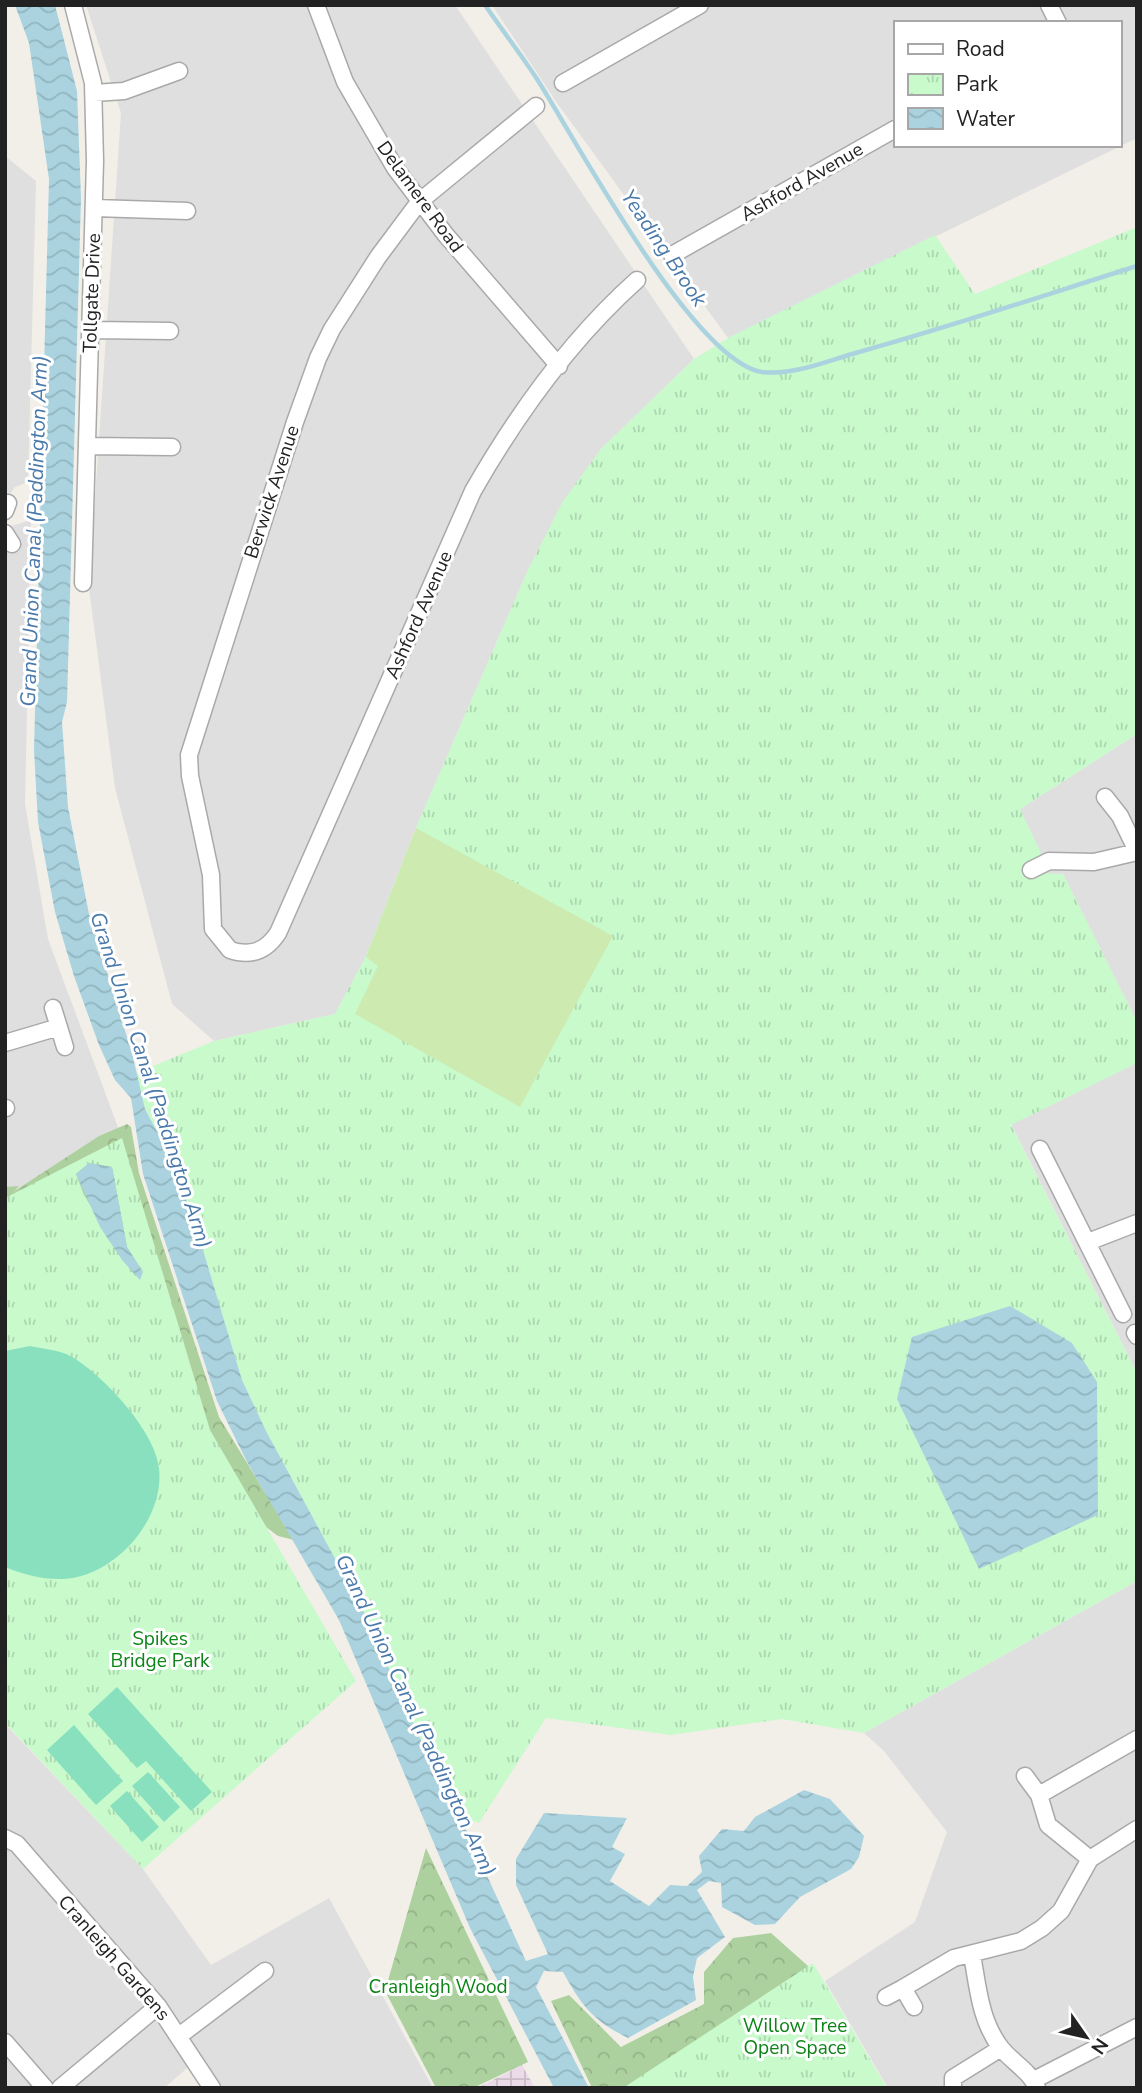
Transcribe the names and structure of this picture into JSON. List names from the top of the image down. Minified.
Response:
{"streets":{"street":["Ashford Avenue","Delamere Road","Tollgate Drive","Berwick Avenue","Cranleigh Gardens"]},"crossings":[["Ashford Avenue","Delamere Road"],["Ashford Avenue","Berwick Avenue"],["Delamere Road","Berwick Avenue"]],"water":["Yeading Brook","Grand Union Canal (Paddington Arm)"],"parks":["Spikes Bridge Park","Cranleigh Wood","Willow Tree Open Space"],"legend":["Road","Park","Water"],"north":"bottom right"}
